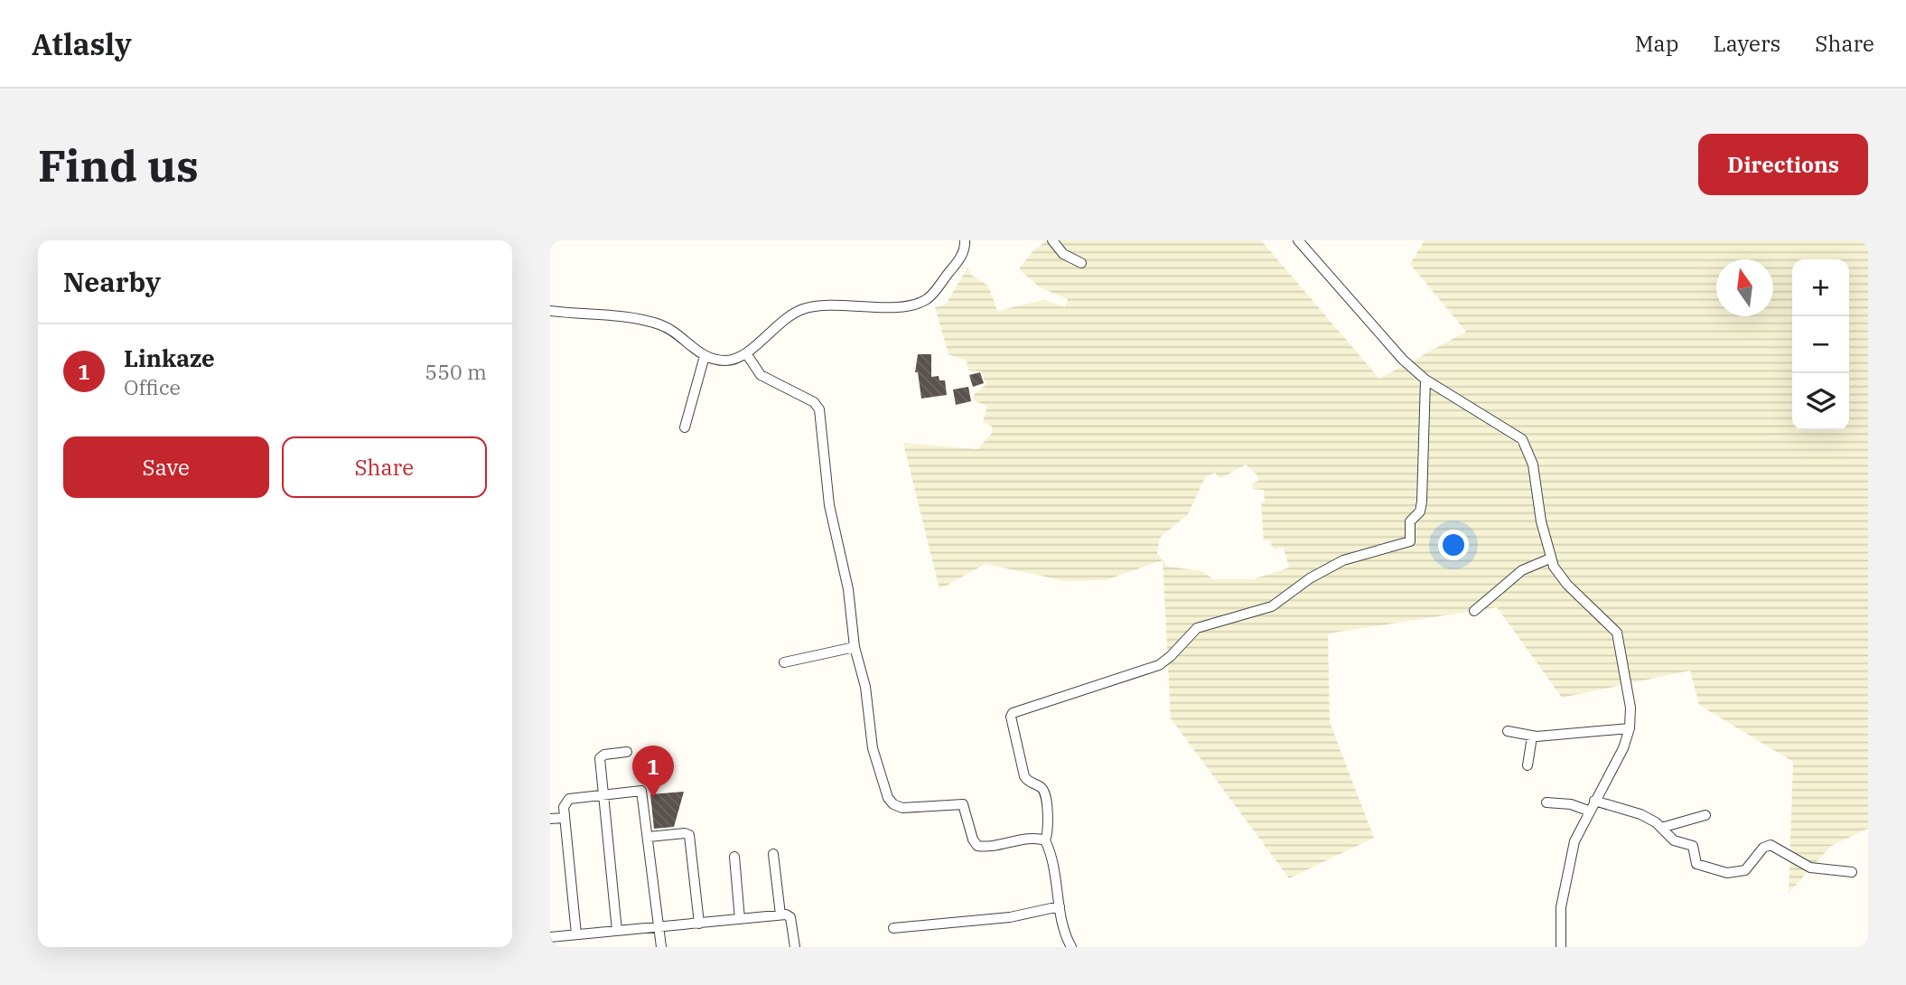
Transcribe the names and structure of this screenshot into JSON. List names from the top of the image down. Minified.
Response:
{"north":"top","page":{"header":"Atlasly","nav":["Map","Layers","Share"],"buttons":["Directions",["Save","Share"]],"title":"Find us","heading":"Nearby","map_buttons":["+","−"],"list":[{"mark":"1","name":"Linkaze","note":"Office","value":"550 m"}],"pins":"1"}}
